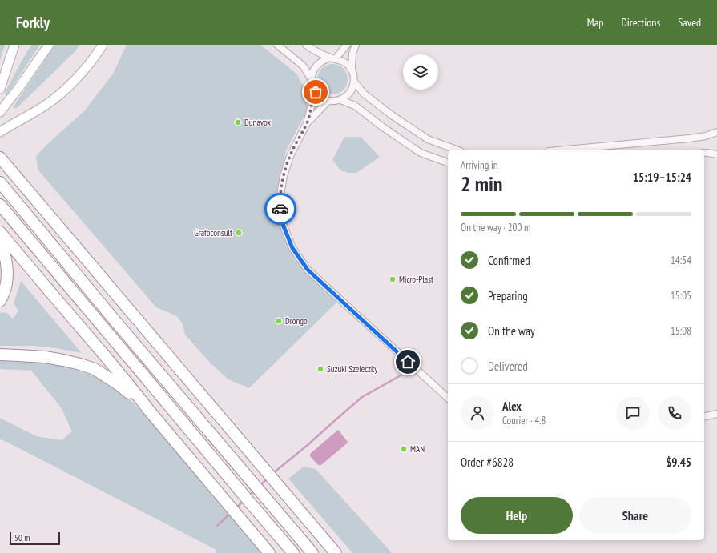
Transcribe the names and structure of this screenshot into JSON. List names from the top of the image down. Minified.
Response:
{"places":["Dunavox","Grafoconsult","Micro-Plast","Drongo","Suzuki Szeleczky","MAN"],"scale_bar":"50 m","page":{"header":"Forkly","nav":["Map","Directions","Saved"],"heading":["2 min","Arriving in","15:19–15:24"],"panel":["Alex","Courier · 4.8","Order #6828","$9.45"],"bar":"On the way · 200 m","list":[["Confirmed","14:54"],["Preparing","15:05"],["On the way","15:08"],"Delivered"],"buttons":["Help","Share"],"scale":"50 m"}}
